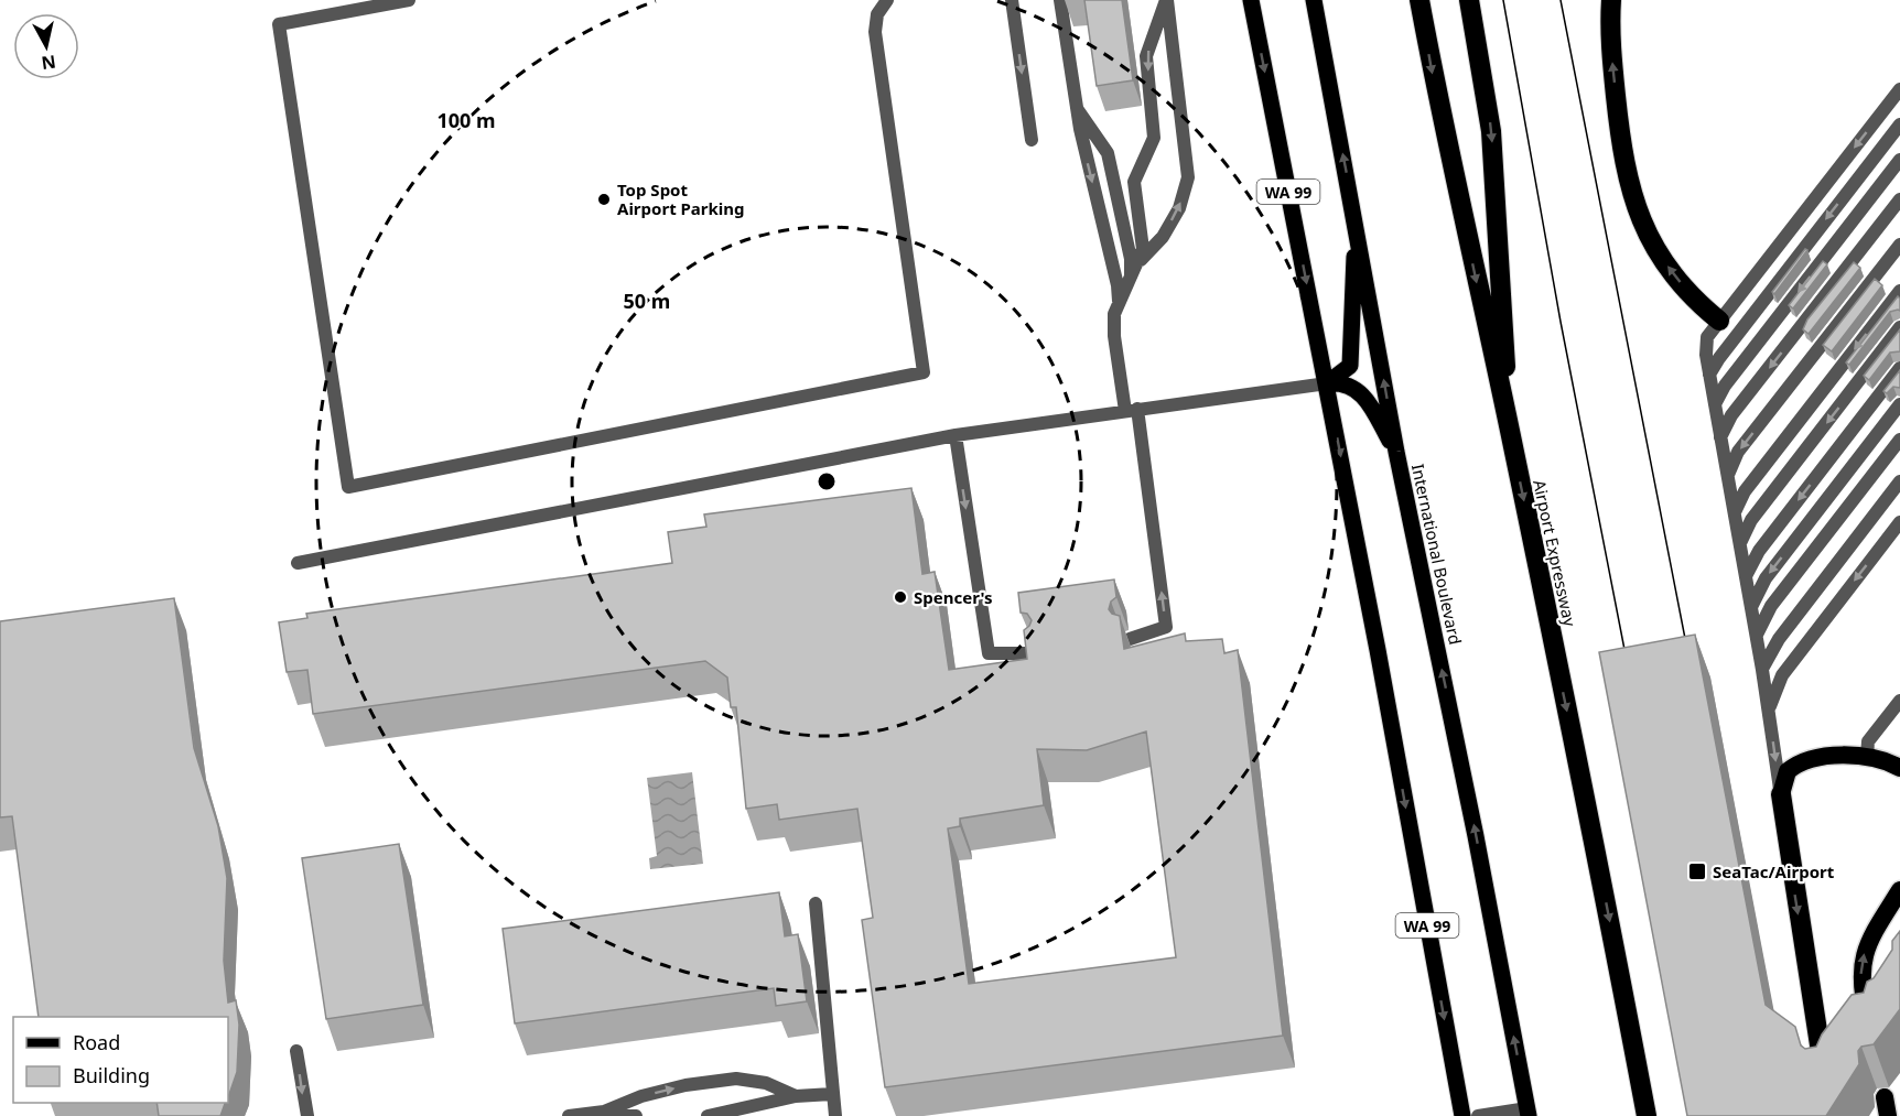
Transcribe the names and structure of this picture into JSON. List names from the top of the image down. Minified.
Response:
{"streets":{"highway":["Airport Expressway"],"main road":["WA 99","International Boulevard"]},"places":{"other":["Top Spot Airport Parking","Spencer's"],"transit":["SeaTac/Airport"]},"legend":["Road","Building"],"north":"bottom","rings":["100 m","50 m"]}
